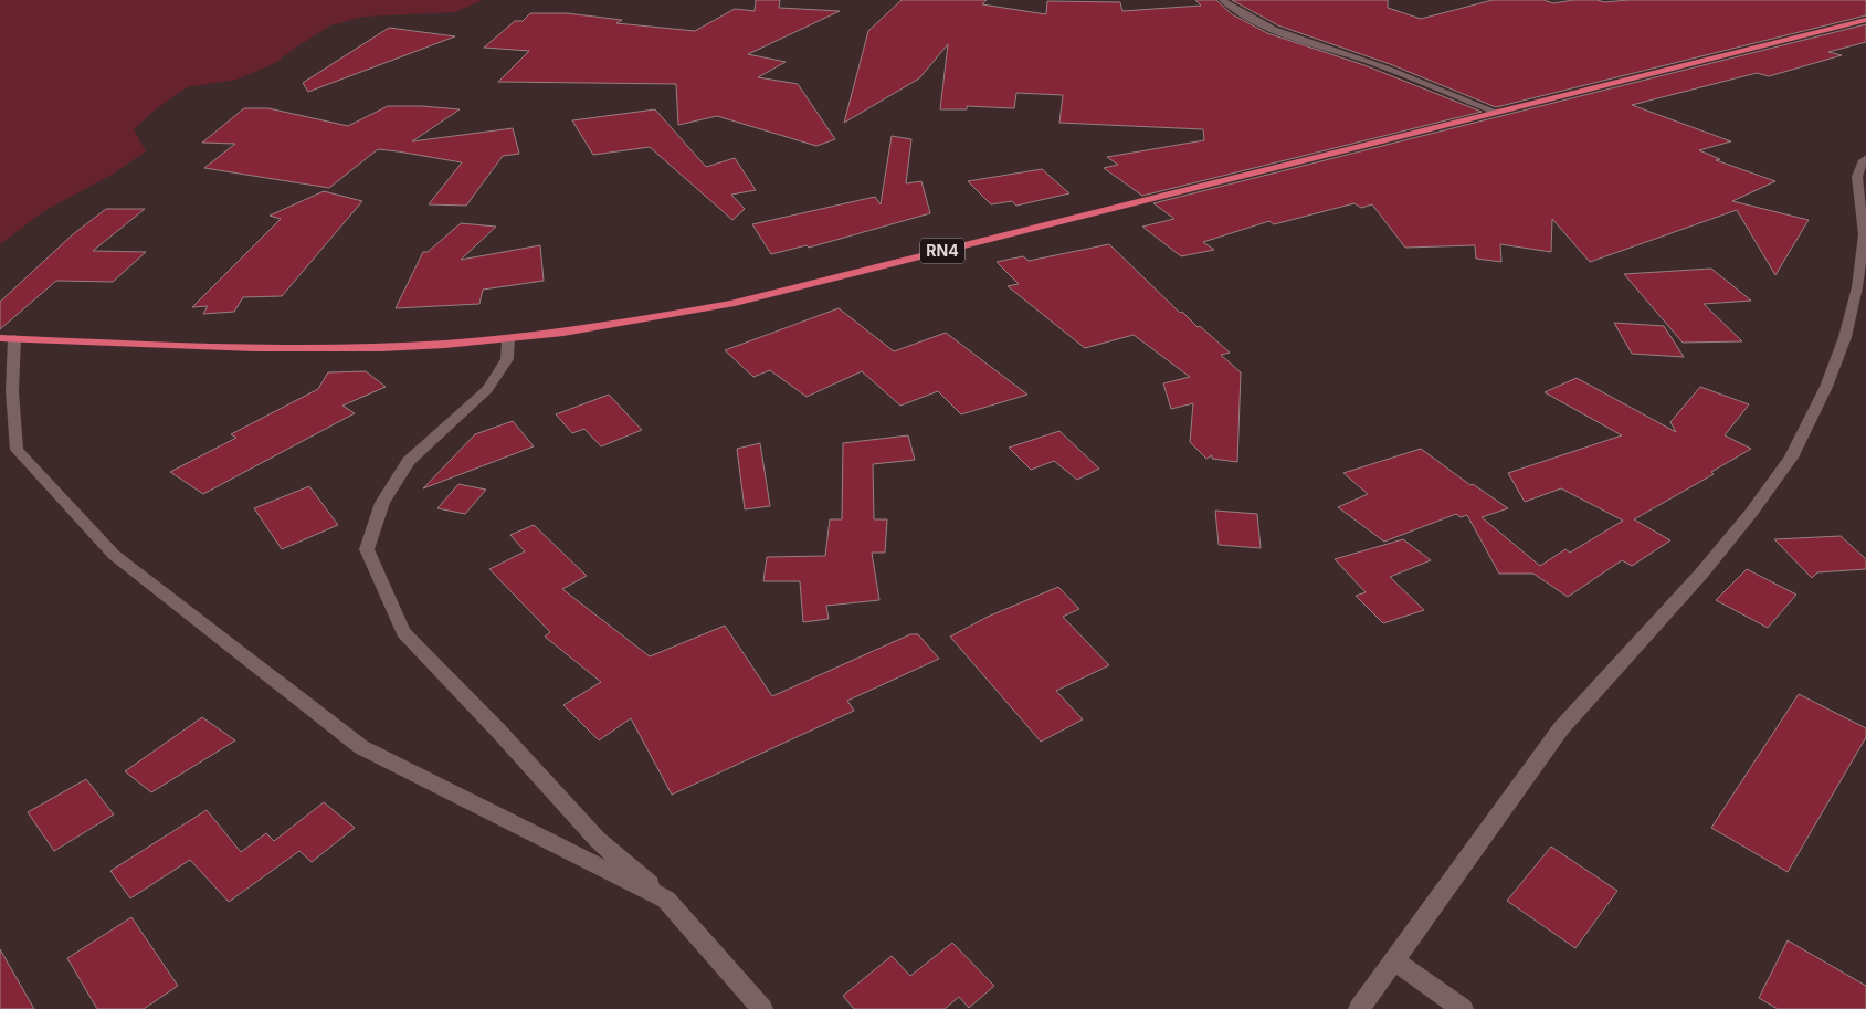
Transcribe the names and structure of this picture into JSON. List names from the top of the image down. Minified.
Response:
{"streets":{"highway":["RN4"]}}
